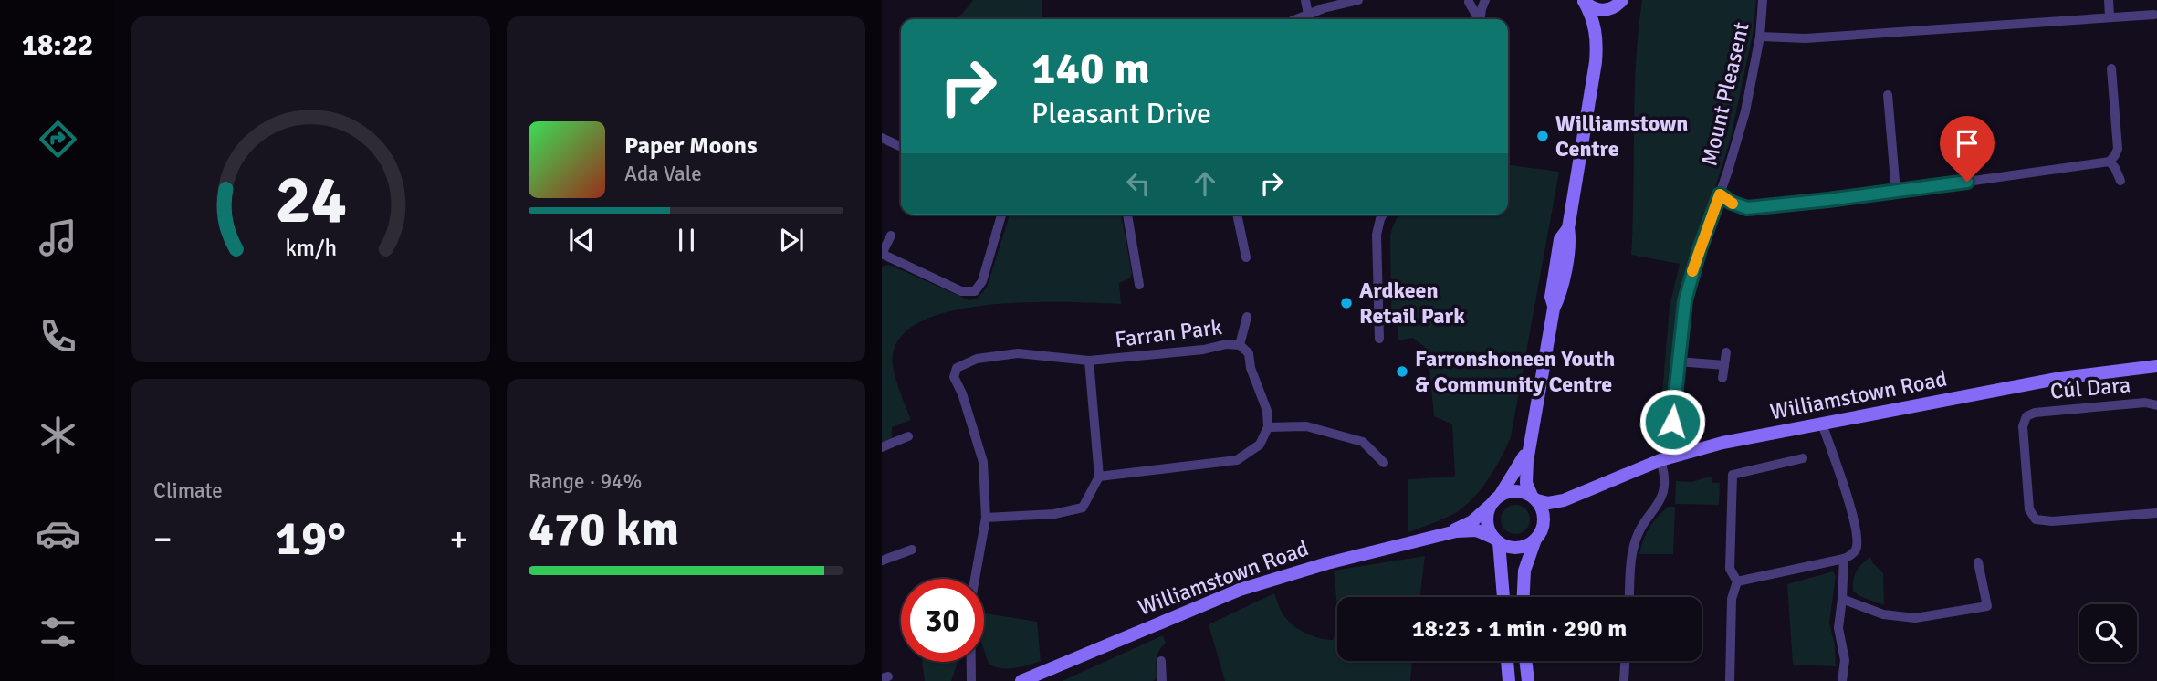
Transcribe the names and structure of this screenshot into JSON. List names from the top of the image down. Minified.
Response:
{"streets":{"street":["Mount Pleasent","Farran Park","Cúl Dara","Williamstown Road"]},"crossings":[["Mount Pleasent","Williamstown Road"]],"places":["Williamstown Centre","Ardkeen Retail Park","Farronshoneen Youth & Community Centre"],"page":{"tabs":"18:22","turn":["140 m","Pleasant Drive"],"song":["Paper Moons","Ada Vale"],"tile":["Climate",["Range · 94%","470 km"]],"heat":["−","19°","+"],"limit":"30","trip":"18:23 · 1 min · 290 m","gauge":["24","km/h"]}}
